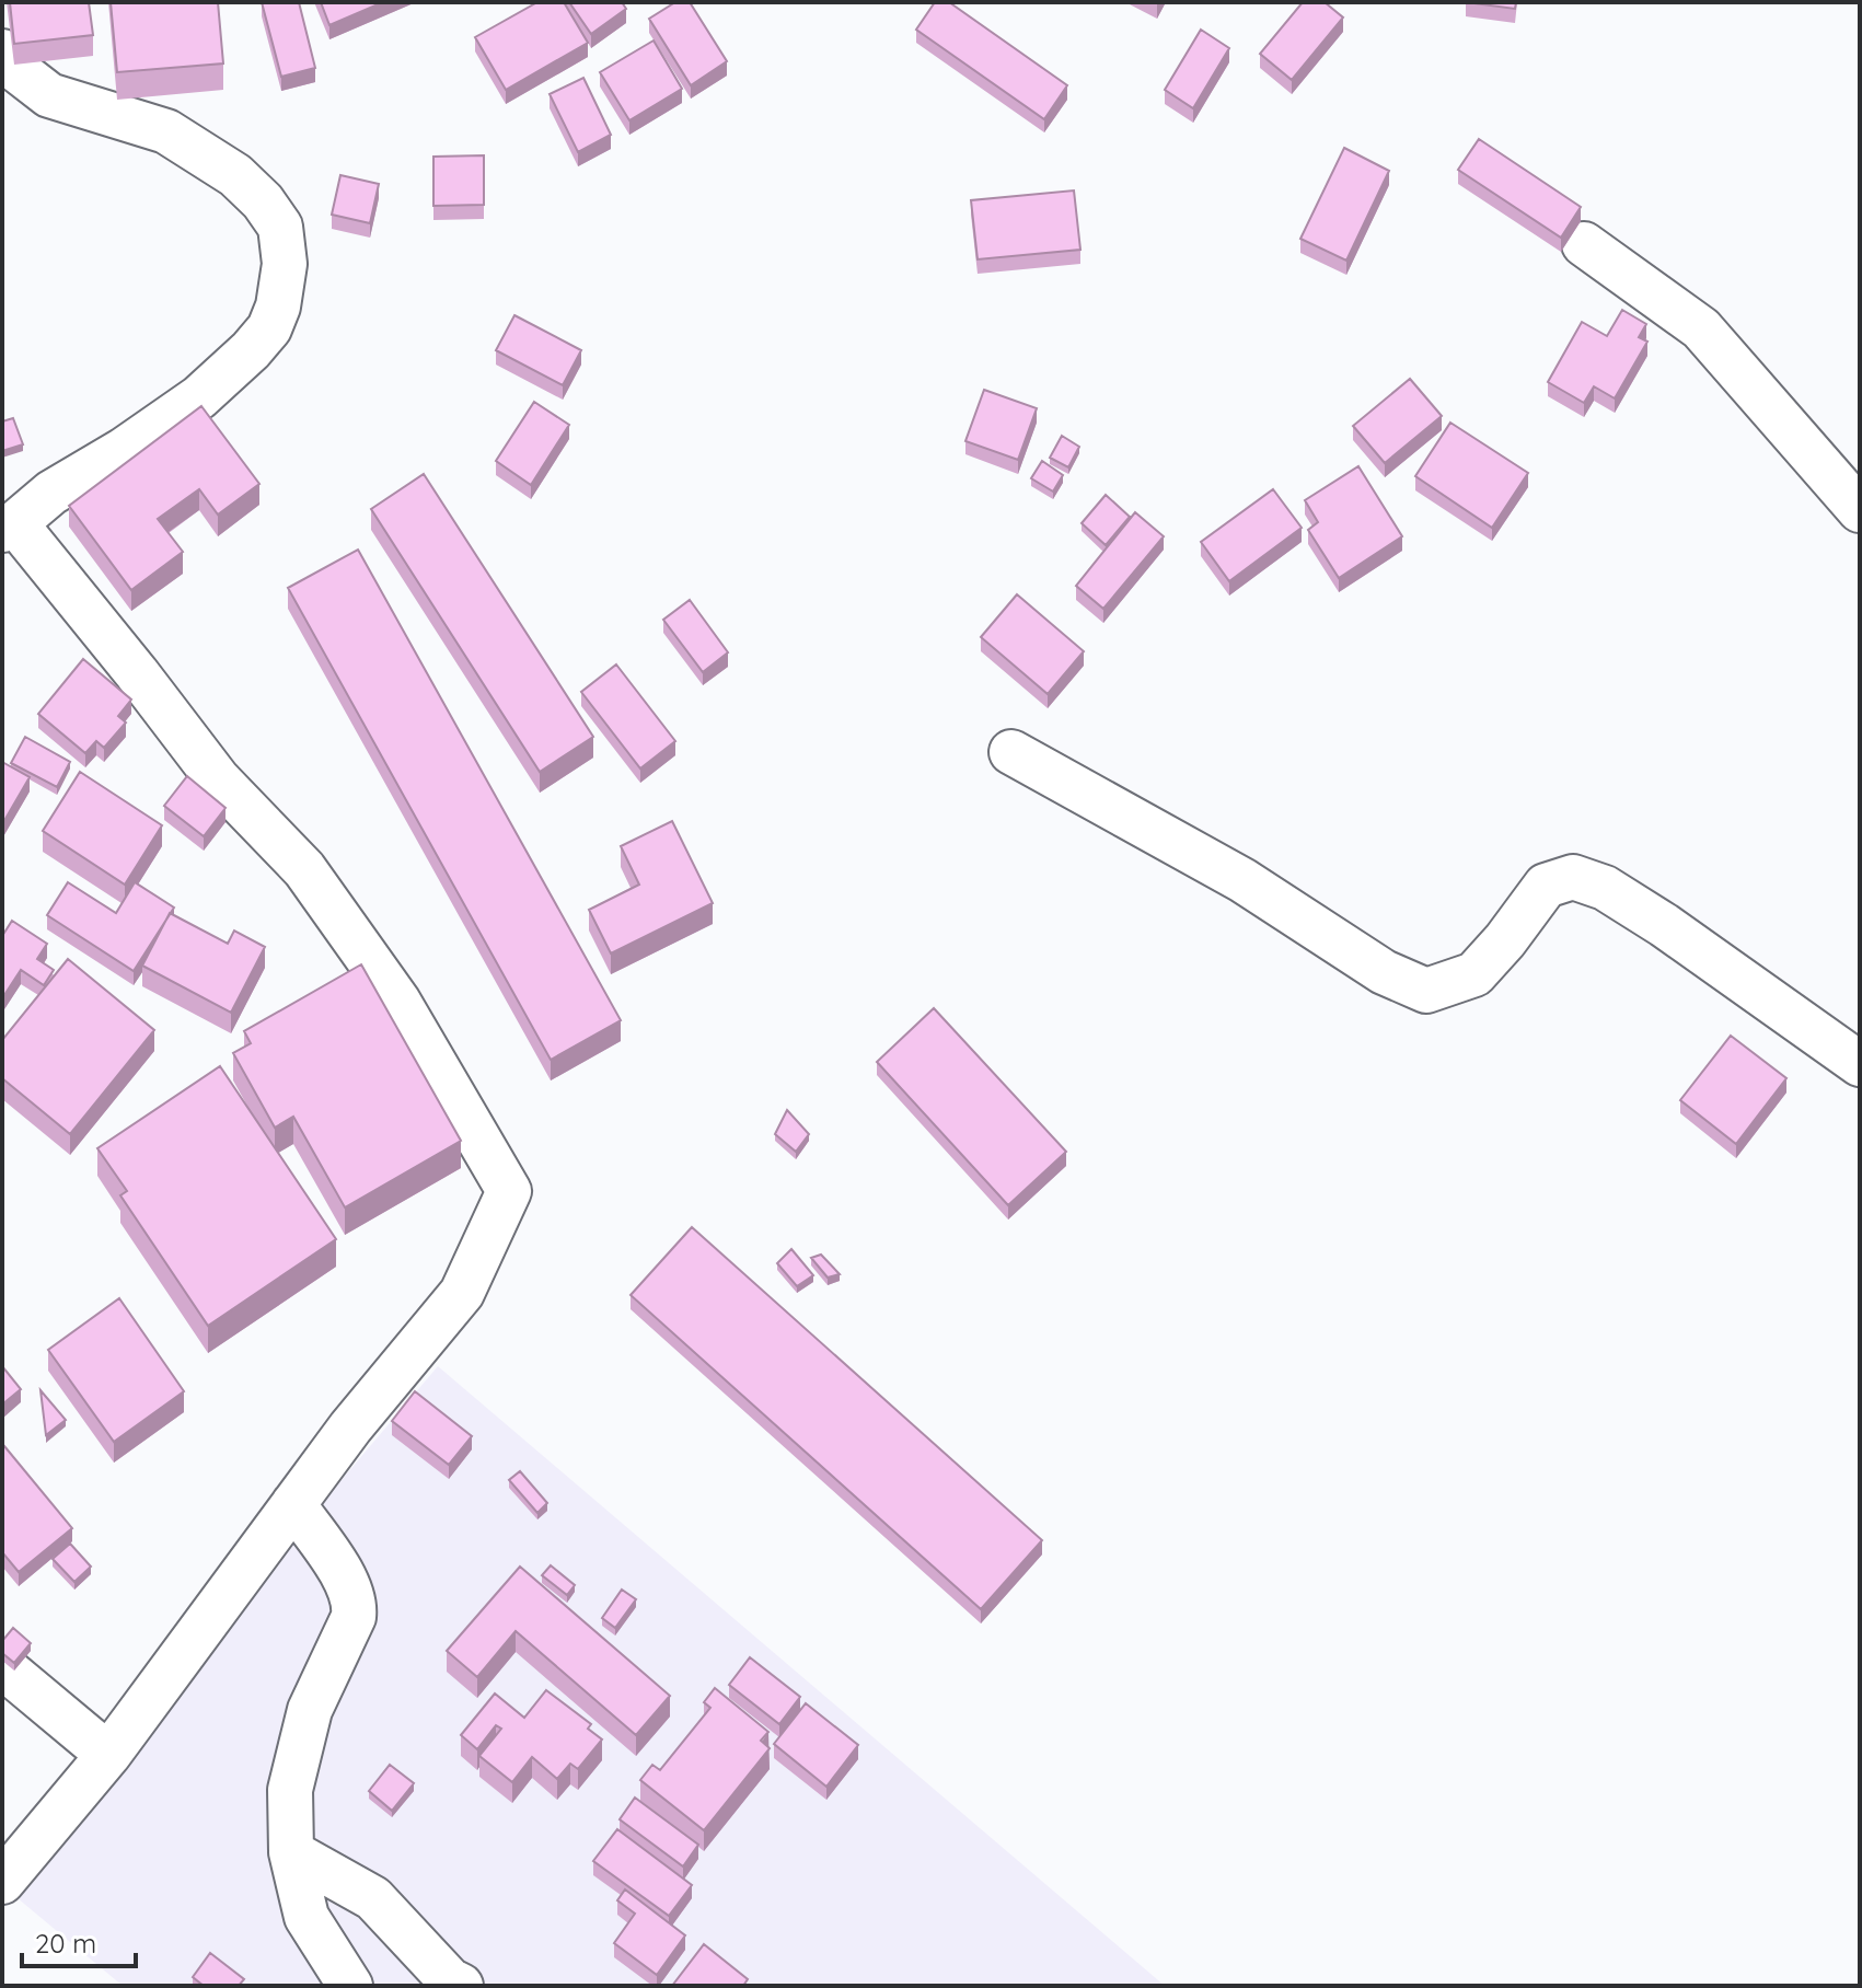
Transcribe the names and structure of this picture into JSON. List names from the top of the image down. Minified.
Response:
{"scale_bar":"20 m"}
